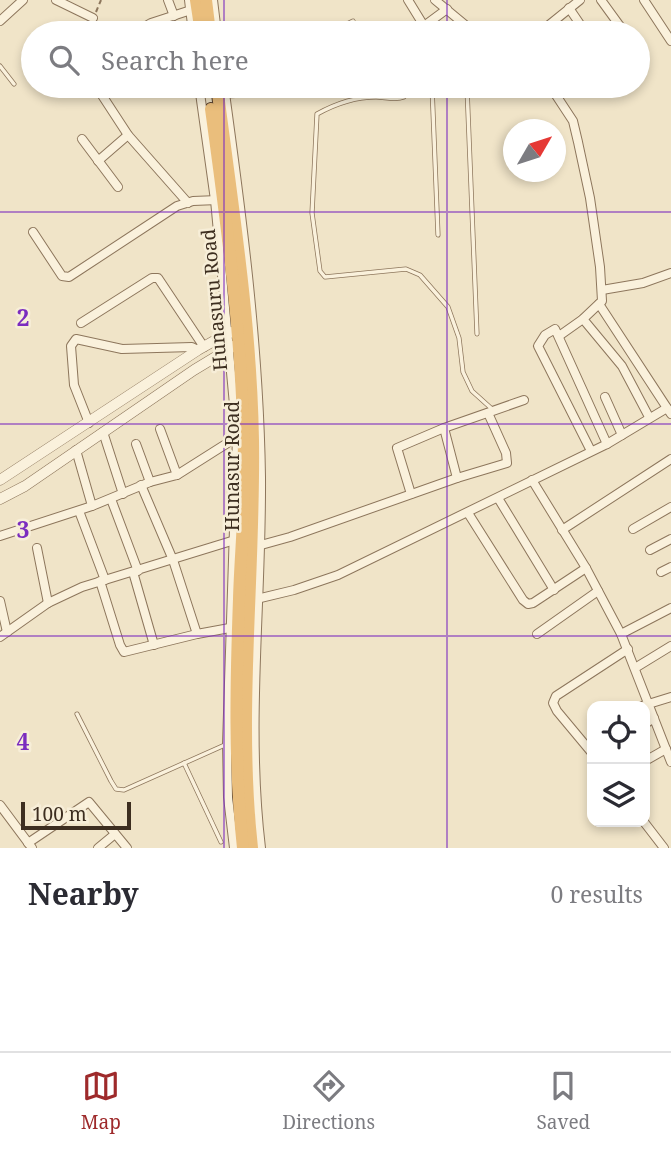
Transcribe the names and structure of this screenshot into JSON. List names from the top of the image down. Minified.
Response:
{"streets":{"highway":["Hunasuru Road","Hunasur Road"]},"crossings":[["Hunasuru Road","Hunasur Road"]],"scale_bar":"100 m","north":"top right","page":{"search":"Search here","scale":"100 m","heading":["Nearby","0 results"],"nav":["Map","Directions","Saved"]},"grid":{"rows":["2","3","4"]}}
